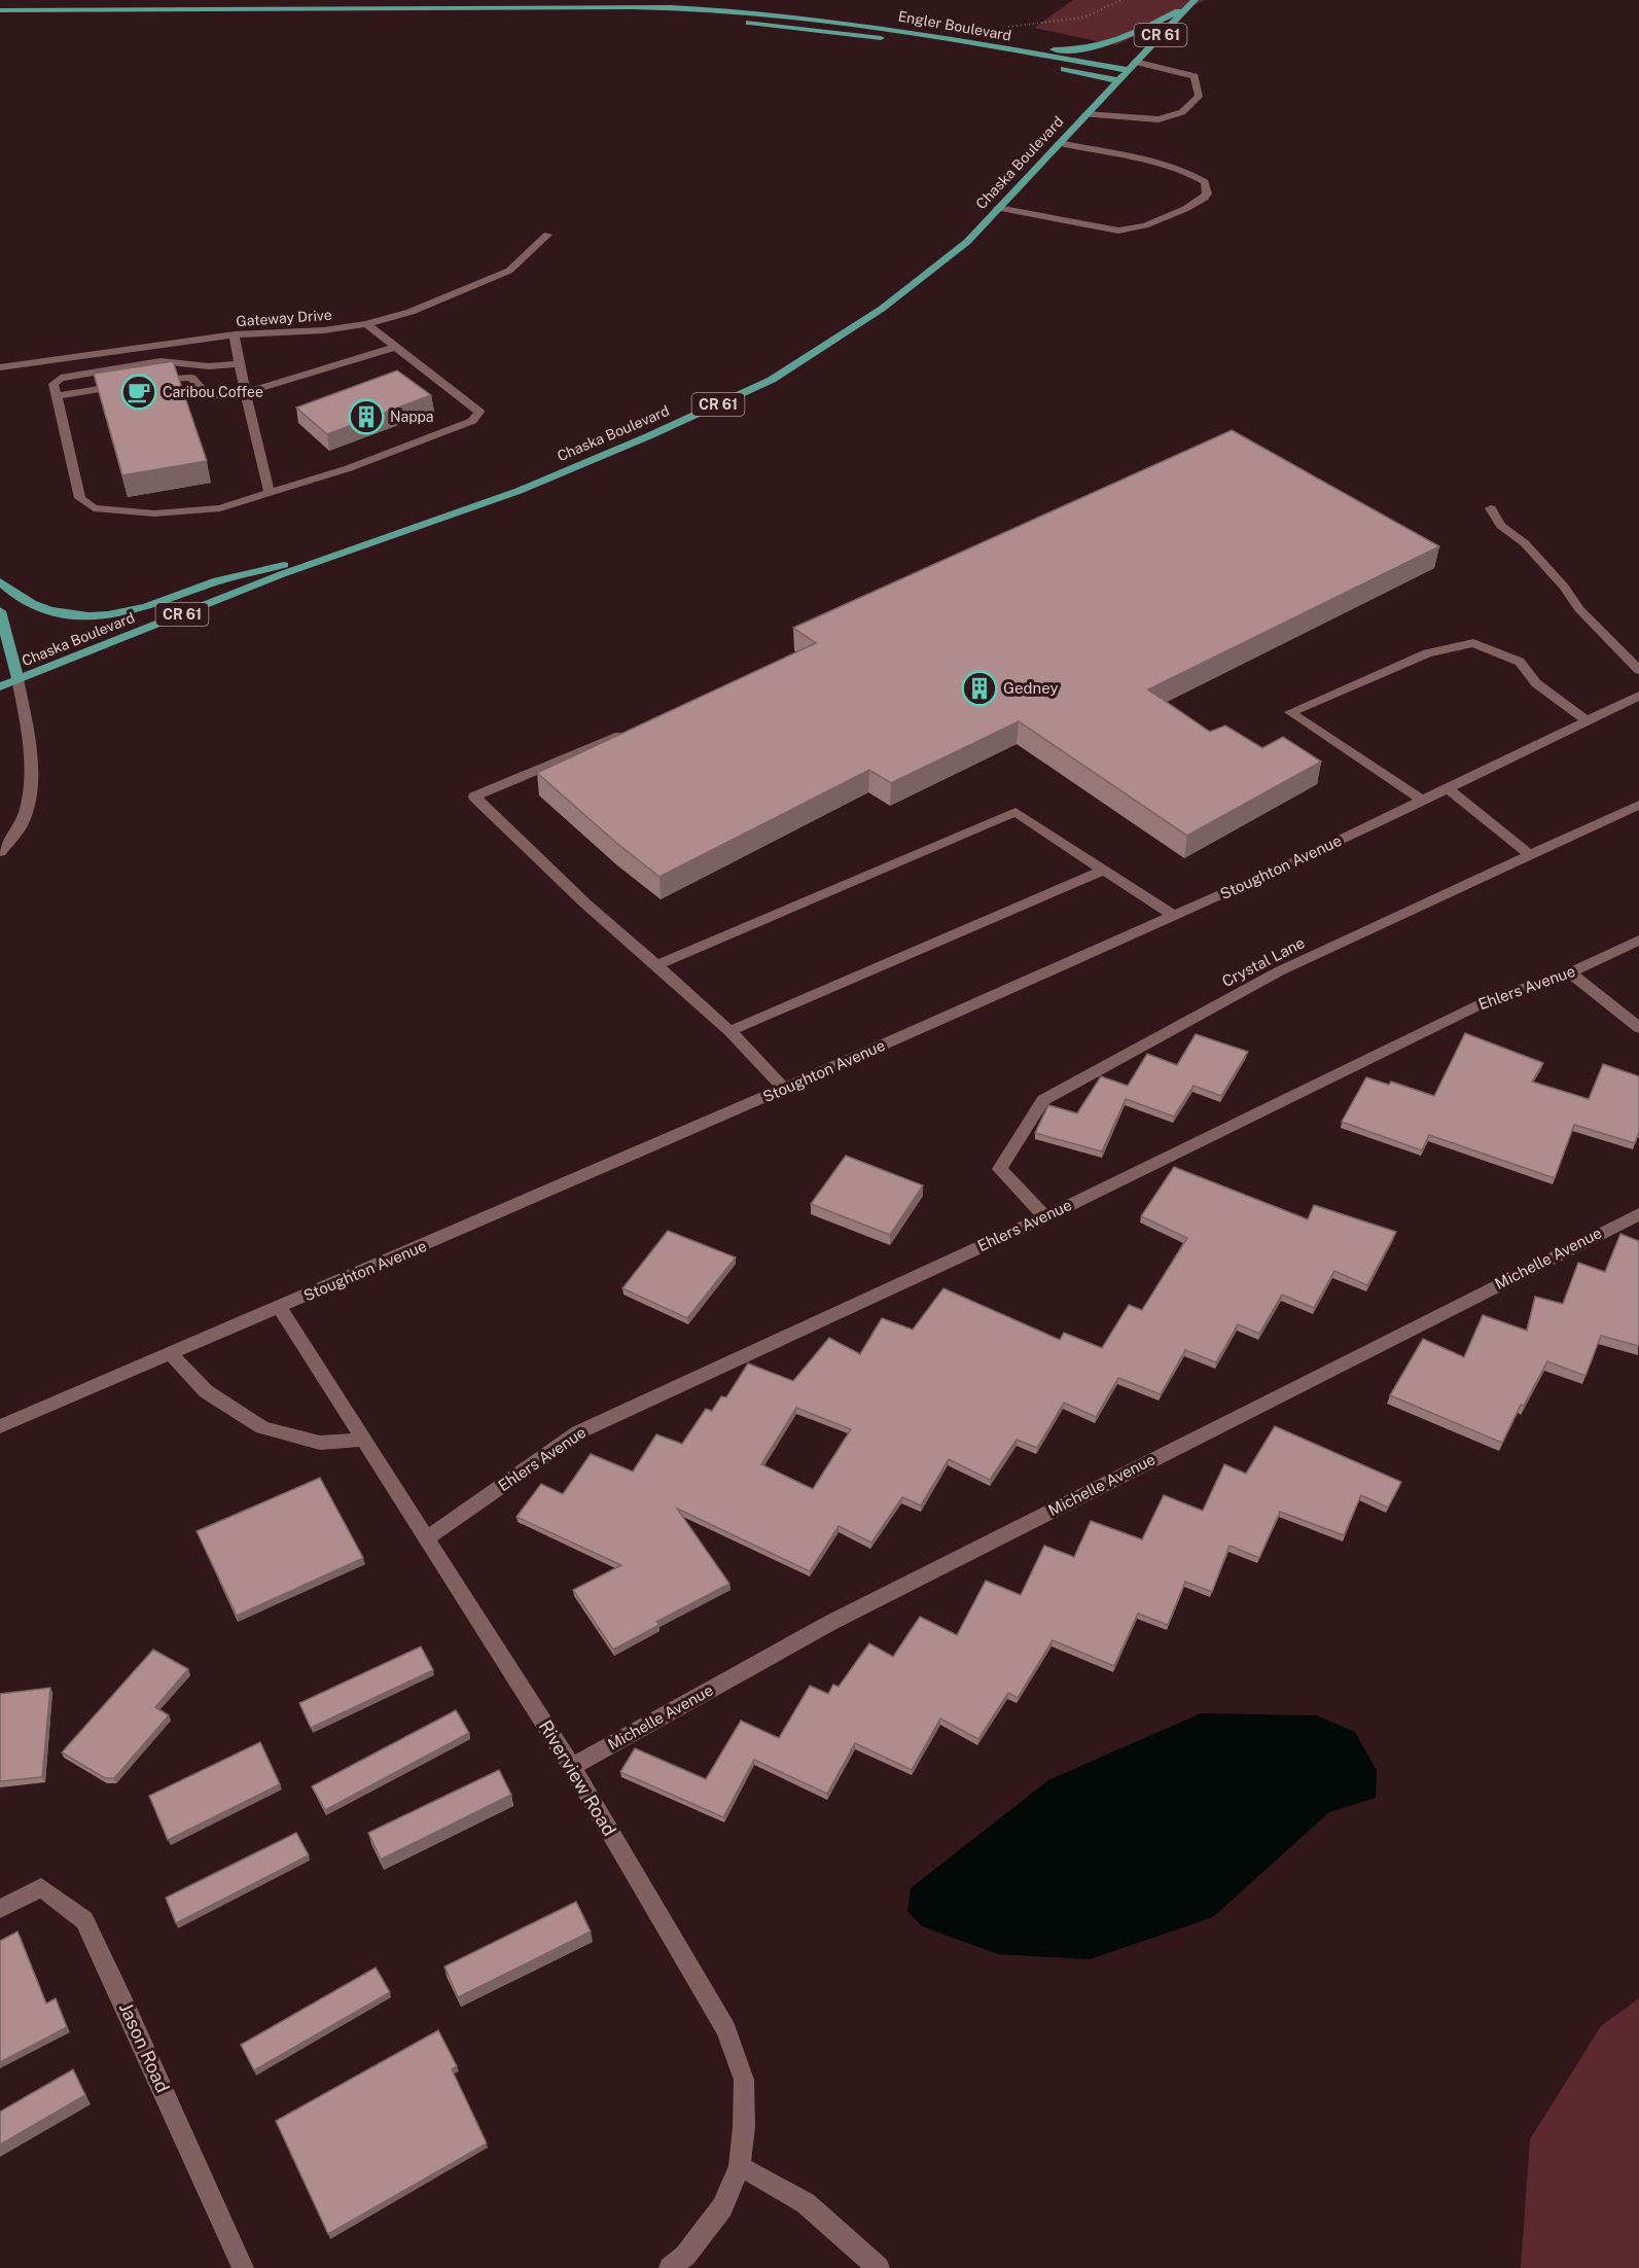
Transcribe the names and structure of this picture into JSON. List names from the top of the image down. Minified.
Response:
{"streets":{"main road":["Engler Boulevard","CR 61","Chaska Boulevard"],"street":["Gateway Drive","Stoughton Avenue","Crystal Lane","Ehlers Avenue","Michelle Avenue","Riverview Road","Jason Road"]},"crossings":[["Engler Boulevard","Chaska Boulevard"],["Stoughton Avenue","Riverview Road"],["Crystal Lane","Ehlers Avenue"],["Ehlers Avenue","Riverview Road"],["Michelle Avenue","Riverview Road"]],"places":{"cafe":["Caribou Coffee"],"building":["Nappa","Gedney"]}}
